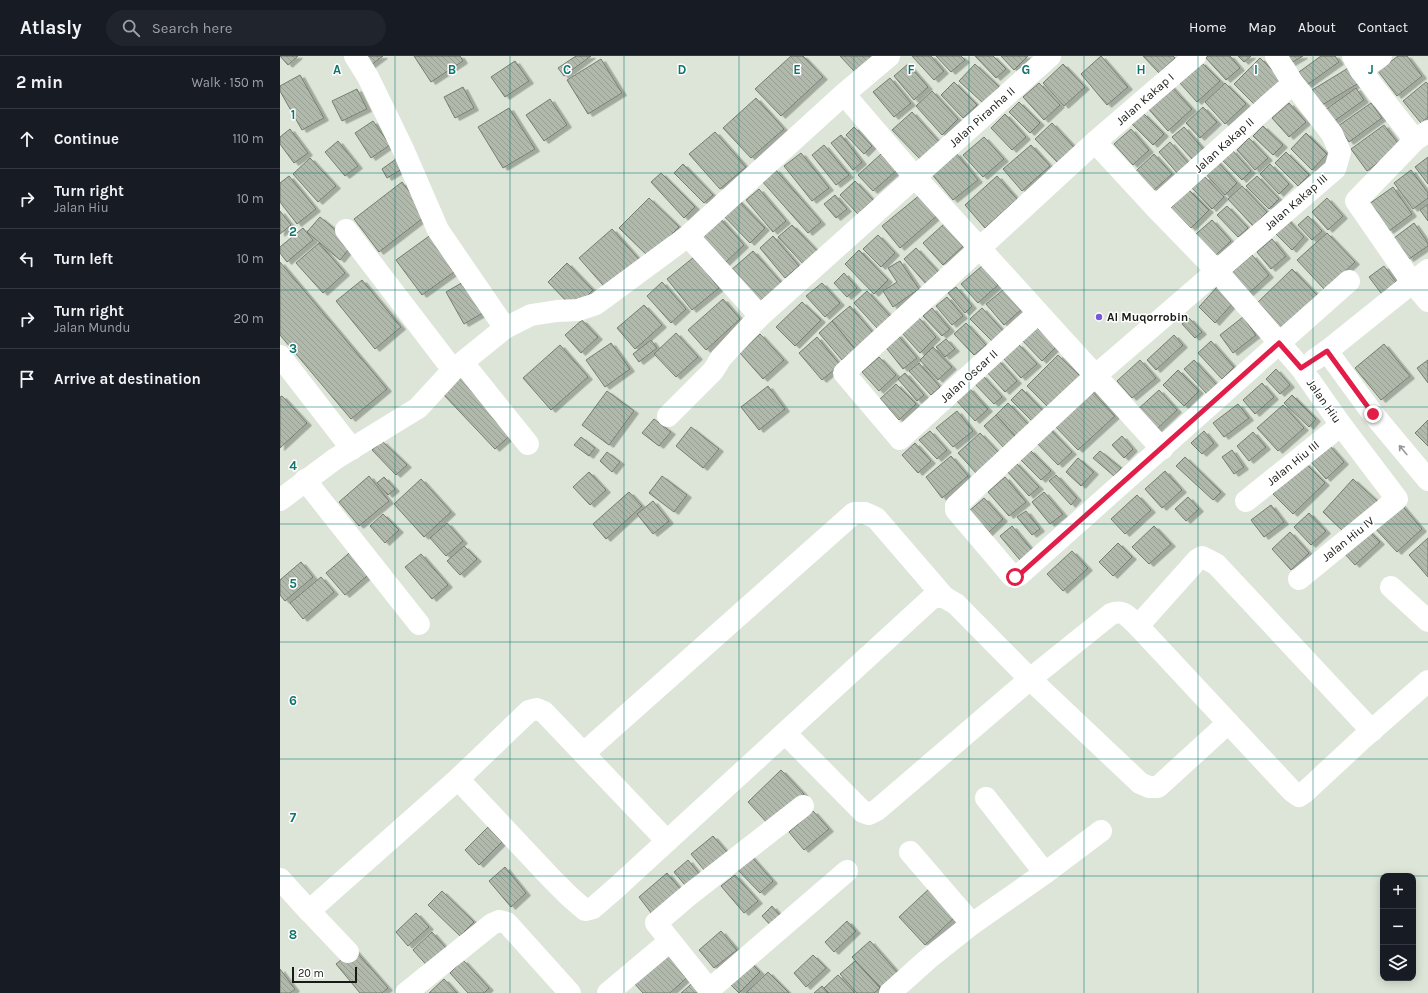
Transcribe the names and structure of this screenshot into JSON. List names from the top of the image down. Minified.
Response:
{"streets":{"street":["Jalan Kakap I","Jalan Piranha II","Jalan Kakap II","Jalan Kakap III","Jalan Oscar II","Jalan Hiu","Jalan Hiu III","Jalan Hiu IV"]},"crossings":[["Jalan Kakap I","Jalan Oscar II"],["Jalan Kakap I","Jalan Hiu"],["Jalan Kakap II","Jalan Kakap III"],["Jalan Kakap II","Jalan Hiu"],["Jalan Kakap III","Jalan Hiu"],["Jalan Hiu","Jalan Hiu III"],["Jalan Hiu","Jalan Hiu IV"]],"places":["Al Muqorrobin"],"scale_bar":"20 m","page":{"header":"Atlasly","search":"Search here","nav":["Home","Map","About","Contact"],"heading":["2 min","Walk · 150 m"],"list":[["Continue","110 m"],["Turn right","Jalan Hiu","10 m"],["Turn left","10 m"],["Turn right","Jalan Mundu","20 m"],"Arrive at destination"],"map_buttons":["+","−"],"scale":"20 m"},"grid":{"columns":["A","B","C","D","E","F","G","H","I","J"],"rows":["1","2","3","4","5","6","7","8"]}}
